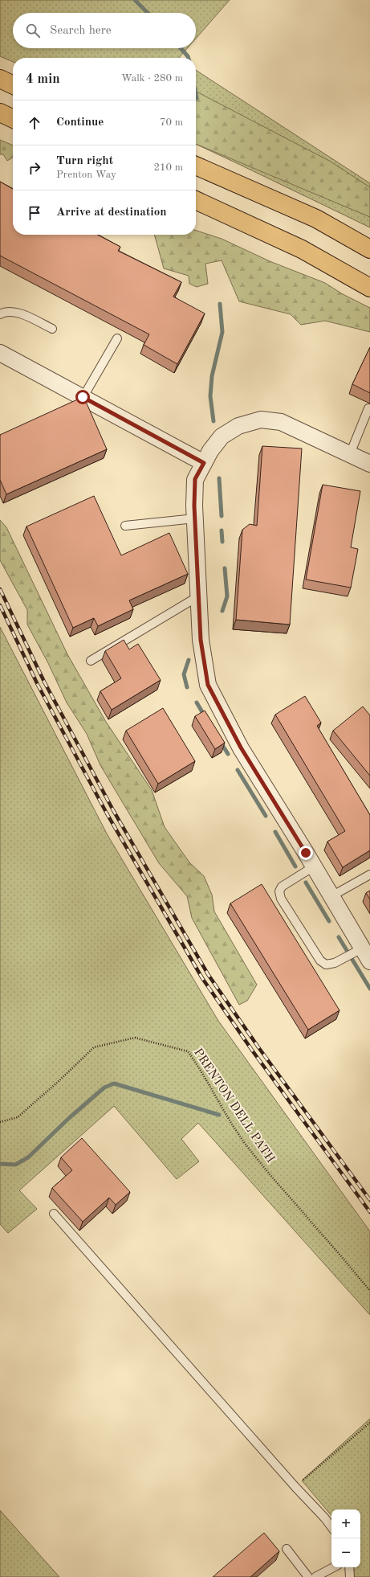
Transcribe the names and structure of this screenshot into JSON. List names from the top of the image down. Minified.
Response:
{"streets":{"path":["PRENTON DELL PATH"]},"page":{"search":"Search here","heading":["4 min","Walk · 280 m"],"list":[["Continue","70 m"],["Turn right","Prenton Way","210 m"],"Arrive at destination"],"map_buttons":["+","−"]}}
